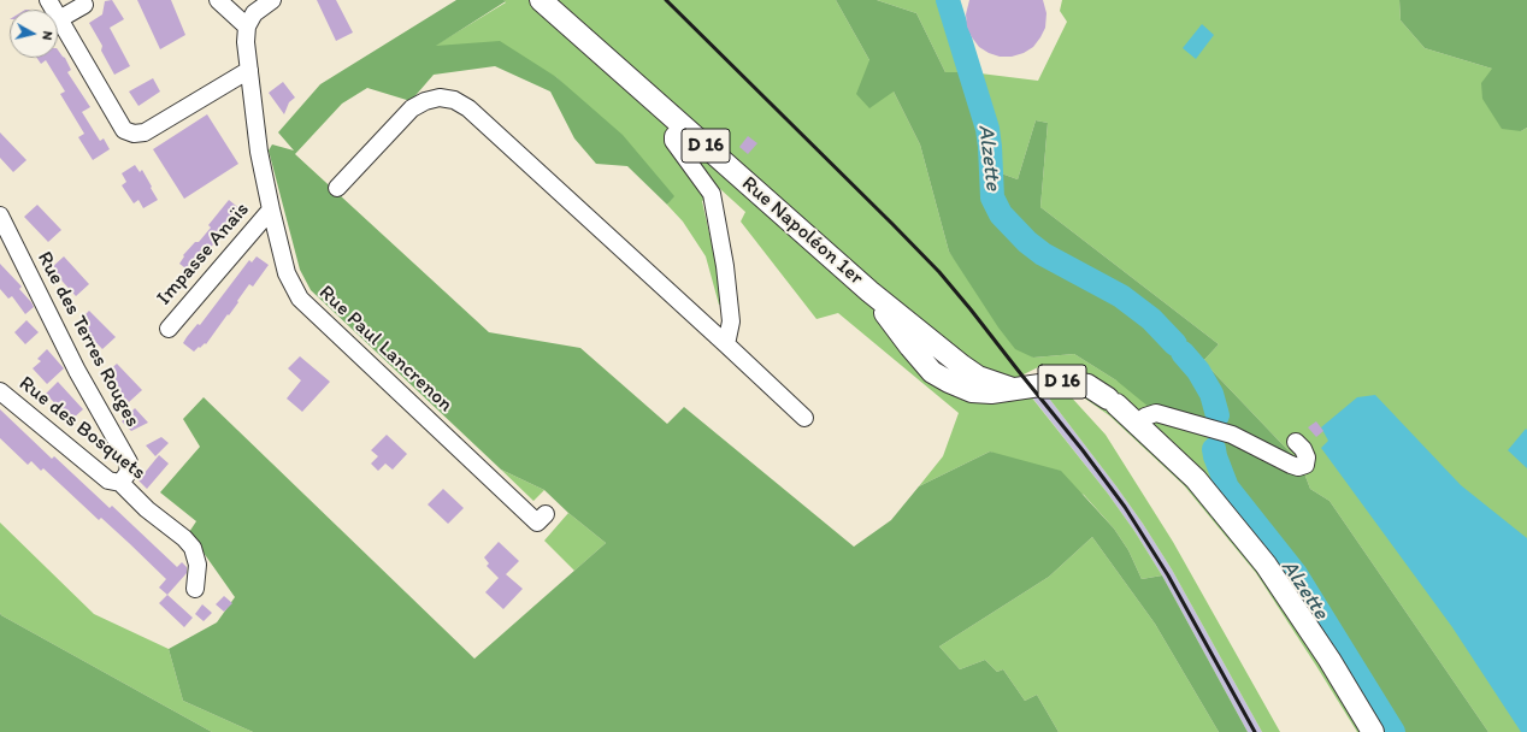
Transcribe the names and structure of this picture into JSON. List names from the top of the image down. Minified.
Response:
{"streets":{"main road":["D 16","Rue Napoléon 1er"],"street":["Impasse Anaïs","Rue des Terres Rouges","Rue Paul Lancrenon","Rue des Bosquets"]},"crossings":[["D 16","Rue Napoléon 1er"],["Impasse Anaïs","Rue Paul Lancrenon"],["Rue des Terres Rouges","Rue des Bosquets"]],"water":["Alzette"],"north":"right"}
